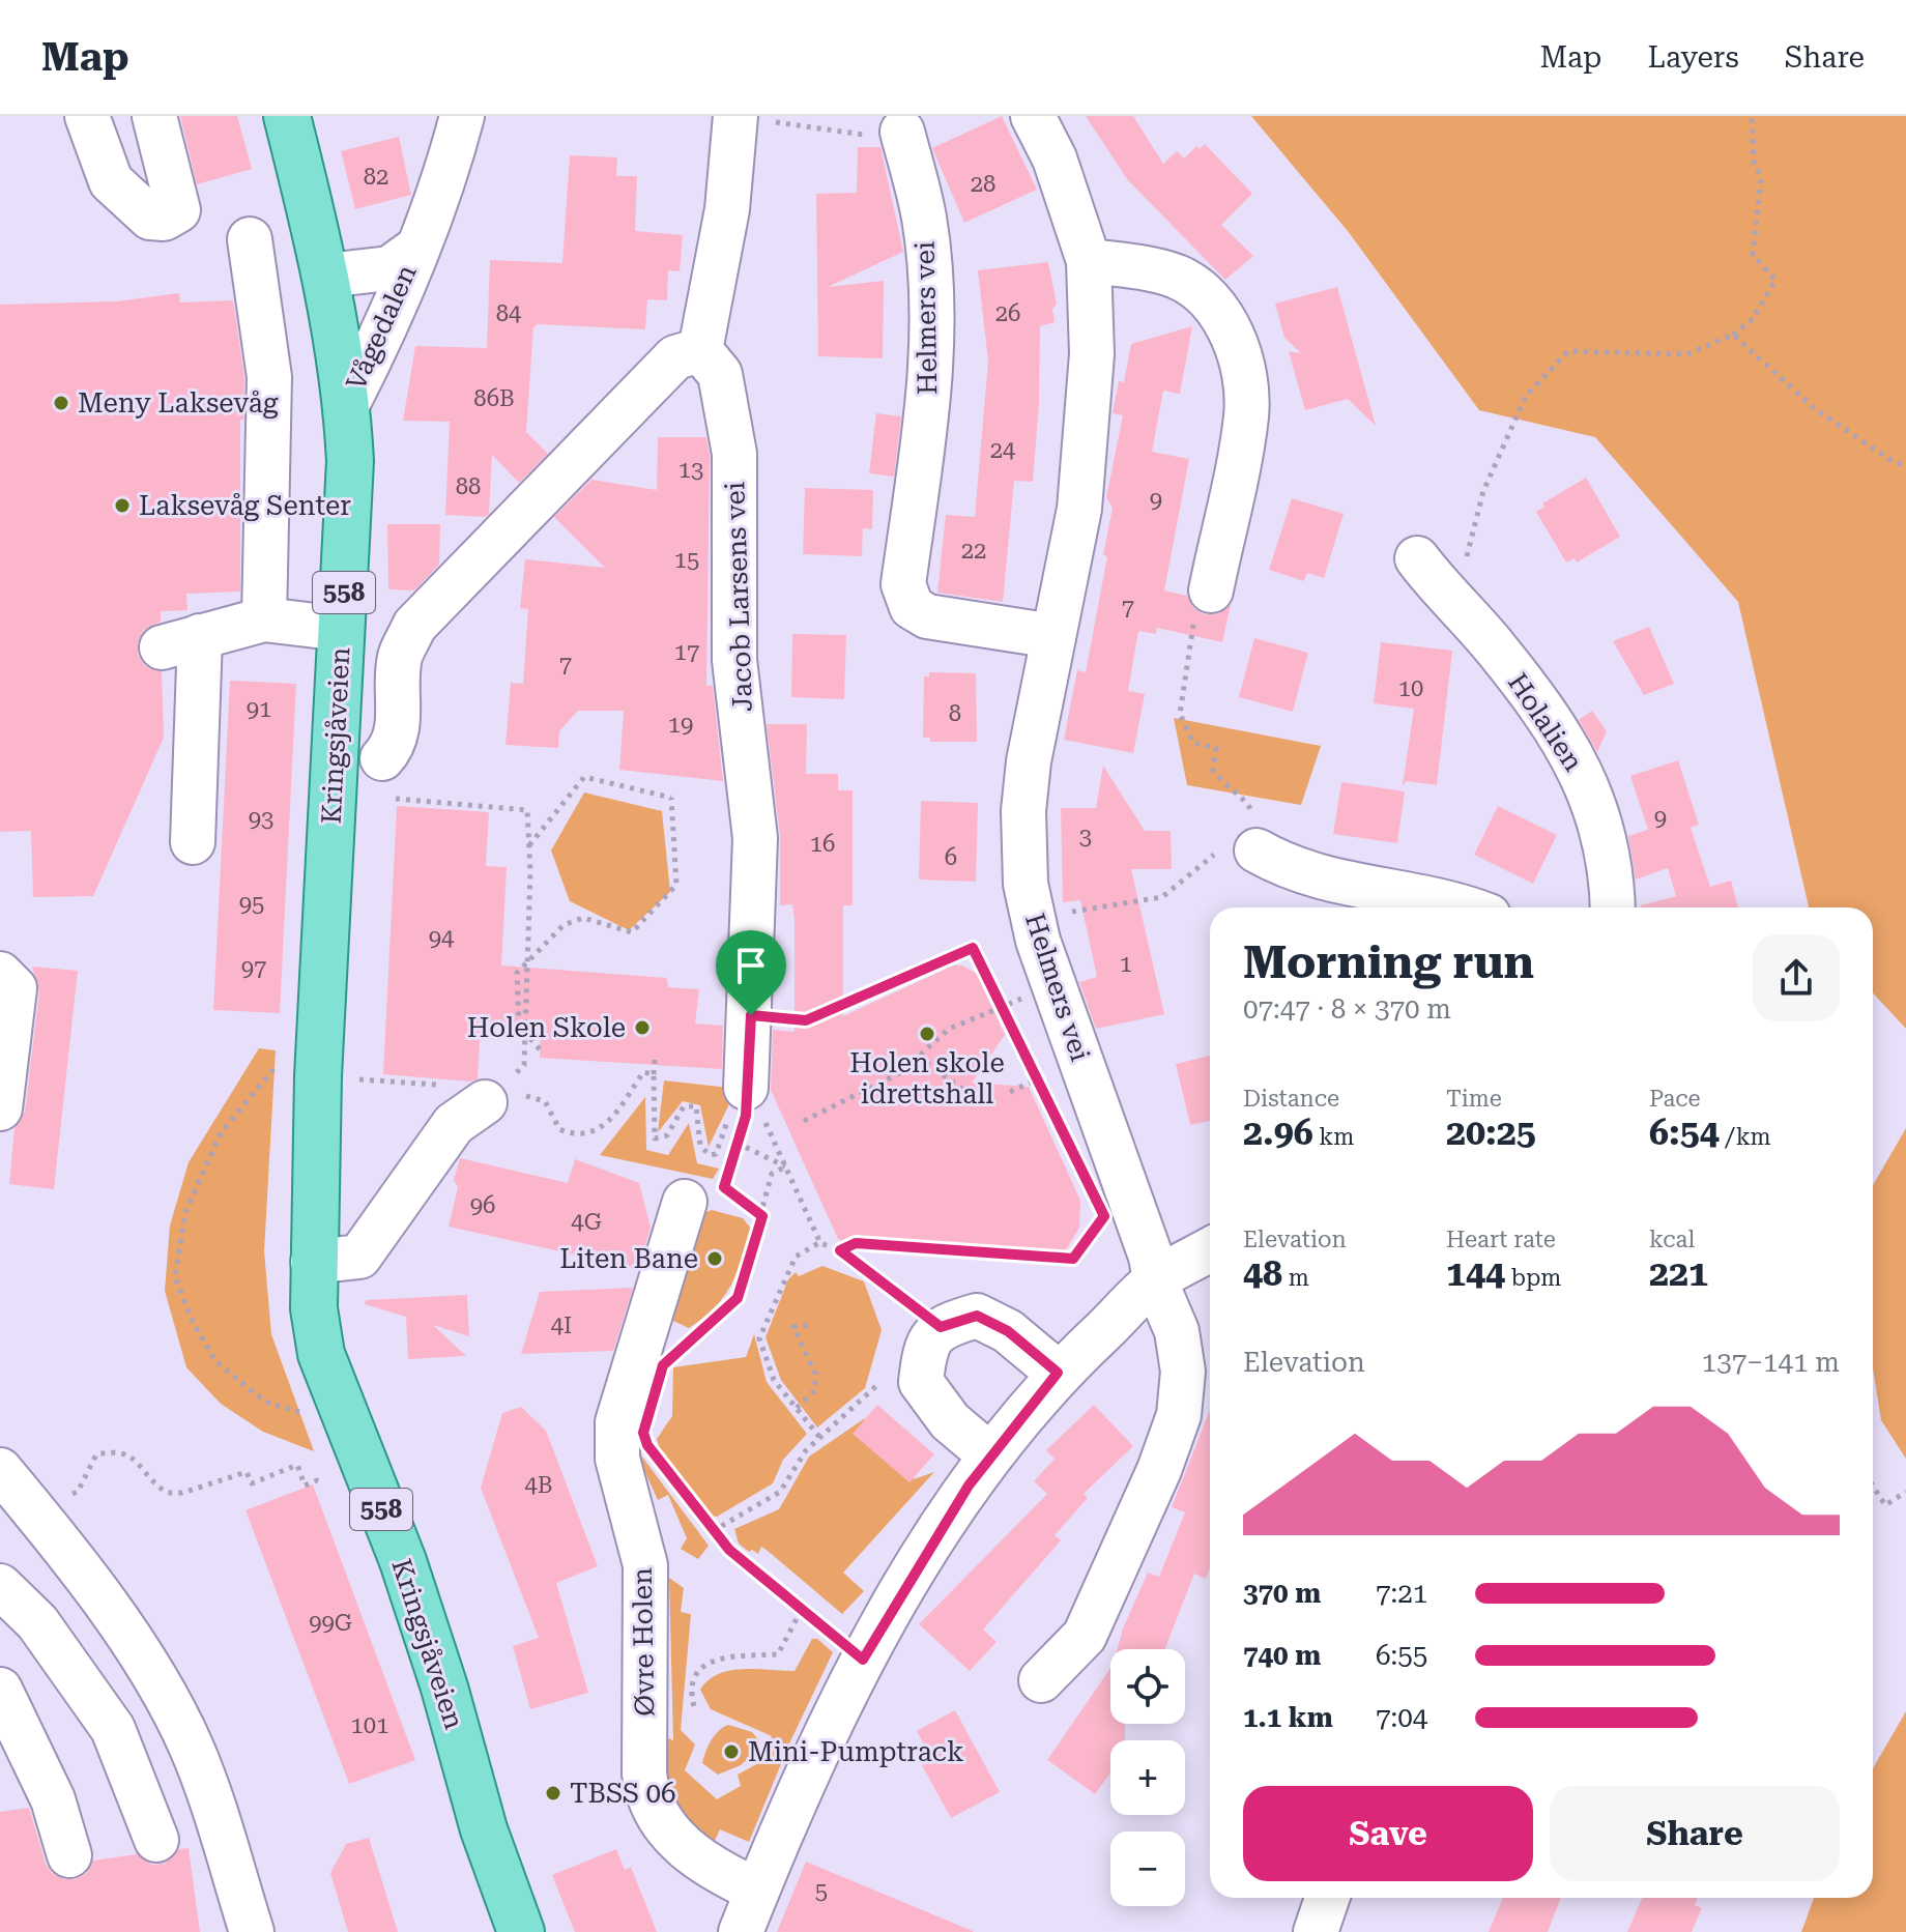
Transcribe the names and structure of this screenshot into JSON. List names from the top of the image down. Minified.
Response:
{"streets":{"main road":["558","Kringsjåveien"],"street":["Helmers vei","Vågedalen","Jacob Larsens vei","Holalien","Øvre Holen"]},"crossings":[["Vågedalen","Kringsjåveien"],["Jacob Larsens vei","Kringsjåveien"]],"places":["Meny Laksevåg","Laksevåg Senter","Holen Skole","Holen skole idrettshall","Liten Bane","Mini-Pumptrack","TBSS 06"],"house_numbers":["82","28","84","26","86B","24","13","88","9","22","15","7","17","7","10","91","8","19","9","93","3","16","6","95","94","1","97","96","4G","4I","4B","99G","101","5"],"page":{"header":"Map","nav":["Map","Layers","Share"],"heading":["Morning run","07:47 · 8 × 370 m"],"stats":[["Distance","2.96 km"],["Time","20:25"],["Pace","6:54 /km"],["Elevation","48 m"],["Heart rate","144 bpm"],["kcal","221"]],"chart":["Elevation","137–141 m"],"list":[{"name":"370 m","note":"7:21"},{"name":"740 m","note":"6:55"},{"name":"1.1 km","note":"7:04"}],"map_buttons":["+","−"],"buttons":["Save","Share"]}}
